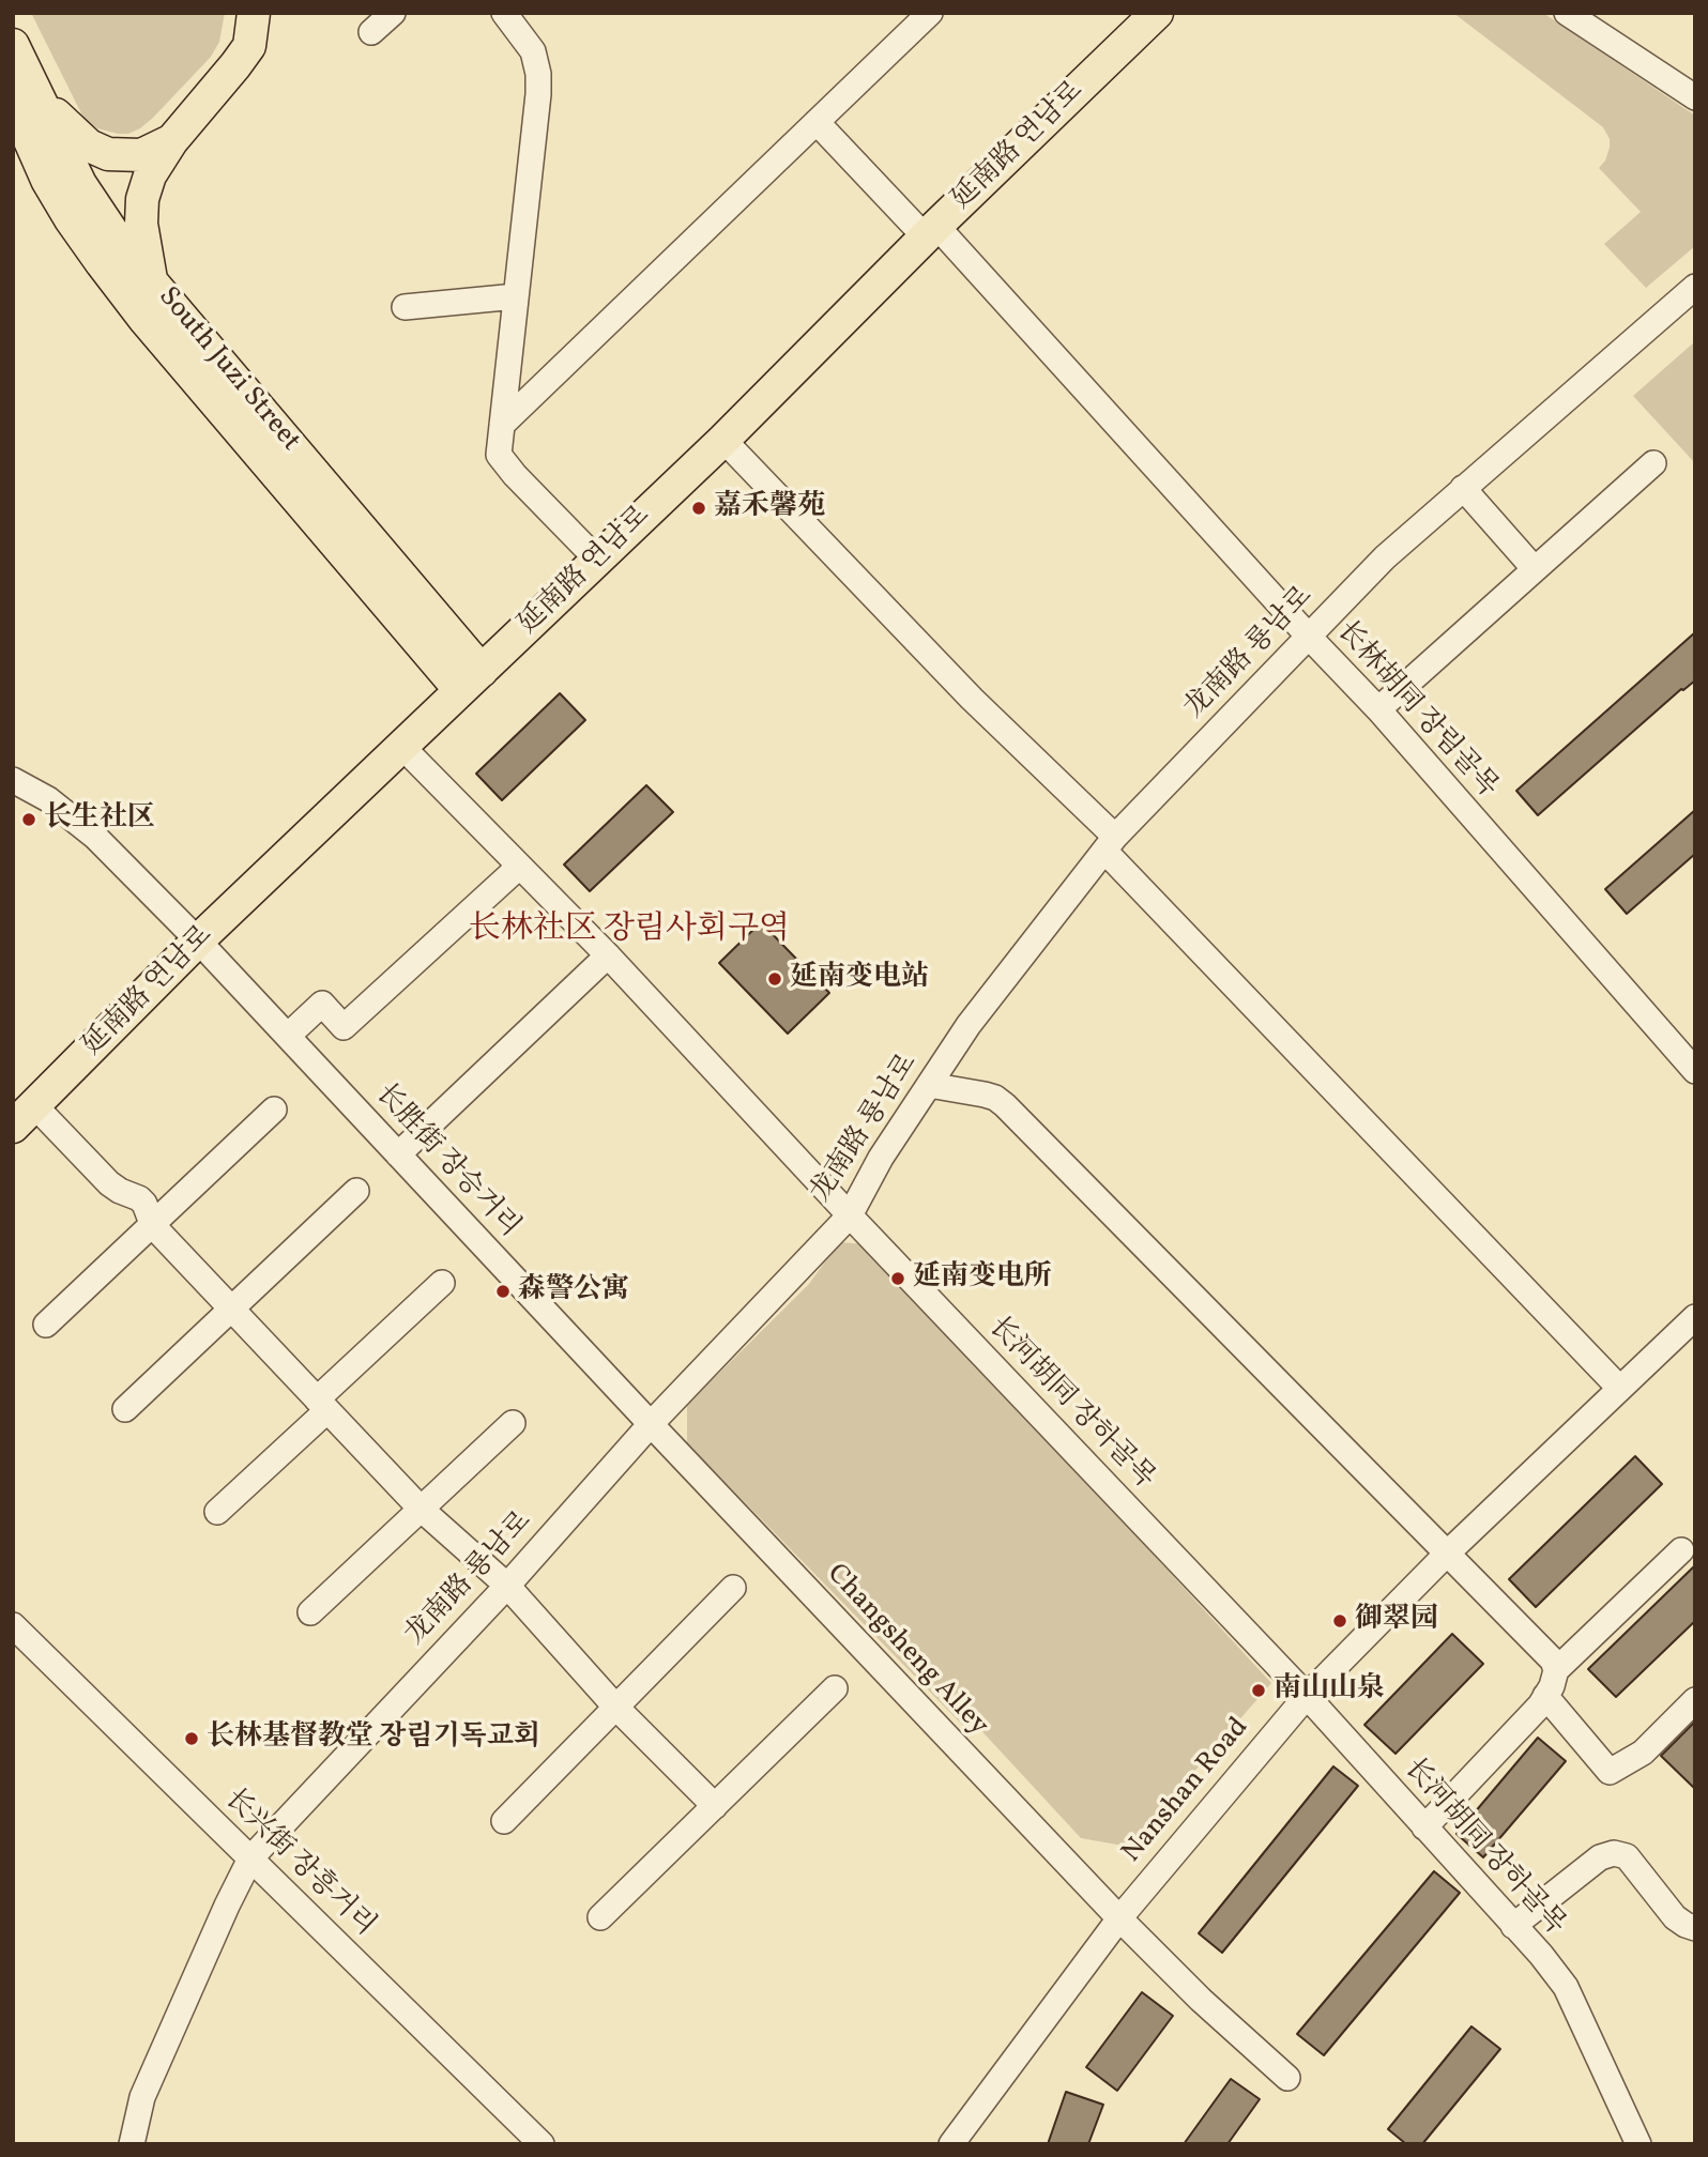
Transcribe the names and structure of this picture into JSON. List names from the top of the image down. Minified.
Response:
{"streets":{"main road":["延南路 연남로","South Juzi Street"],"street":["龙南路 룡남로","长林胡同 장림골목","长胜街 장승거리","长河胡同 장하골목","Changsheng Alley","Nanshan Road","长兴街 장흥거리"]},"crossings":[["延南路 연남로","South Juzi Street"],["延南路 연남로","长林胡同 장림골목"],["延南路 연남로","长胜街 장승거리"],["延南路 연남로","长河胡同 장하골목"],["龙南路 룡남로","长林胡同 장림골목"],["龙南路 룡남로","长胜街 장승거리"],["龙南路 룡남로","长河胡同 장하골목"],["龙南路 룡남로","Changsheng Alley"],["龙南路 룡남로","长兴街 장흥거리"],["长胜街 장승거리","Changsheng Alley"],["长河胡同 장하골목","Nanshan Road"],["Changsheng Alley","Nanshan Road"]],"districts":["长林社区 장림사회구역"],"places":["嘉禾馨苑","长生社区","延南变电站","延南变电所","森警公寓","御翠园","南山山泉","长林基督教堂 장림기독교회"]}
